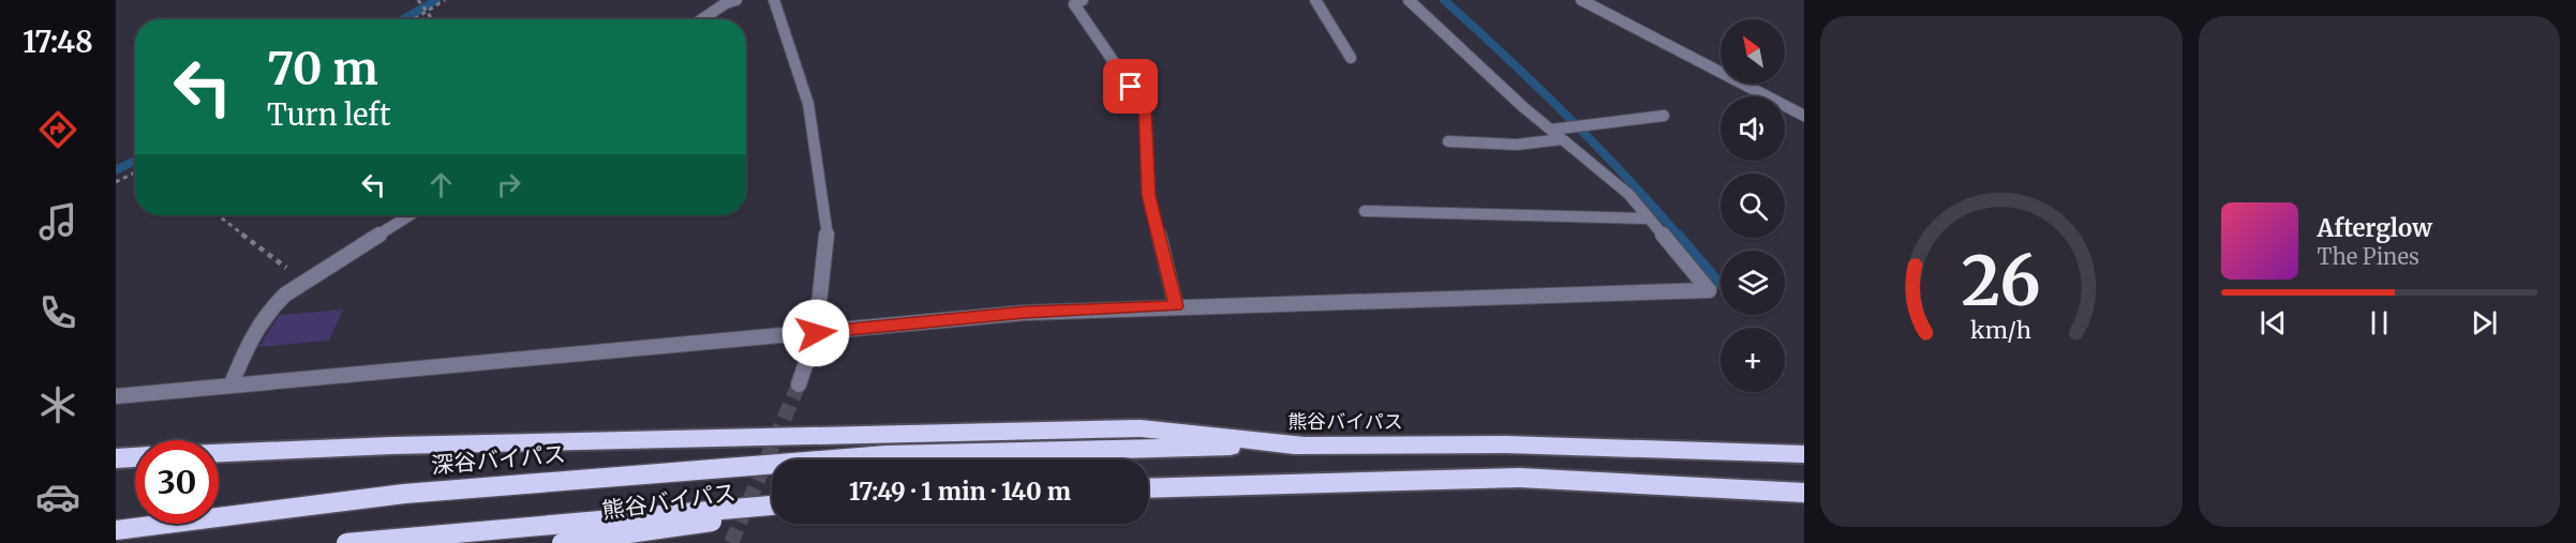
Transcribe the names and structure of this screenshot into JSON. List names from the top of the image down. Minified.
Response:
{"streets":{"highway":["熊谷バイパス","深谷バイパス"]},"crossings":[["熊谷バイパス","深谷バイパス"]],"north":"top left","page":{"tabs":"17:48","map_buttons":"+","turn":["70 m","Turn left"],"song":["Afterglow","The Pines"],"limit":"30","trip":"17:49 · 1 min · 140 m","gauge":["26","km/h"]}}
